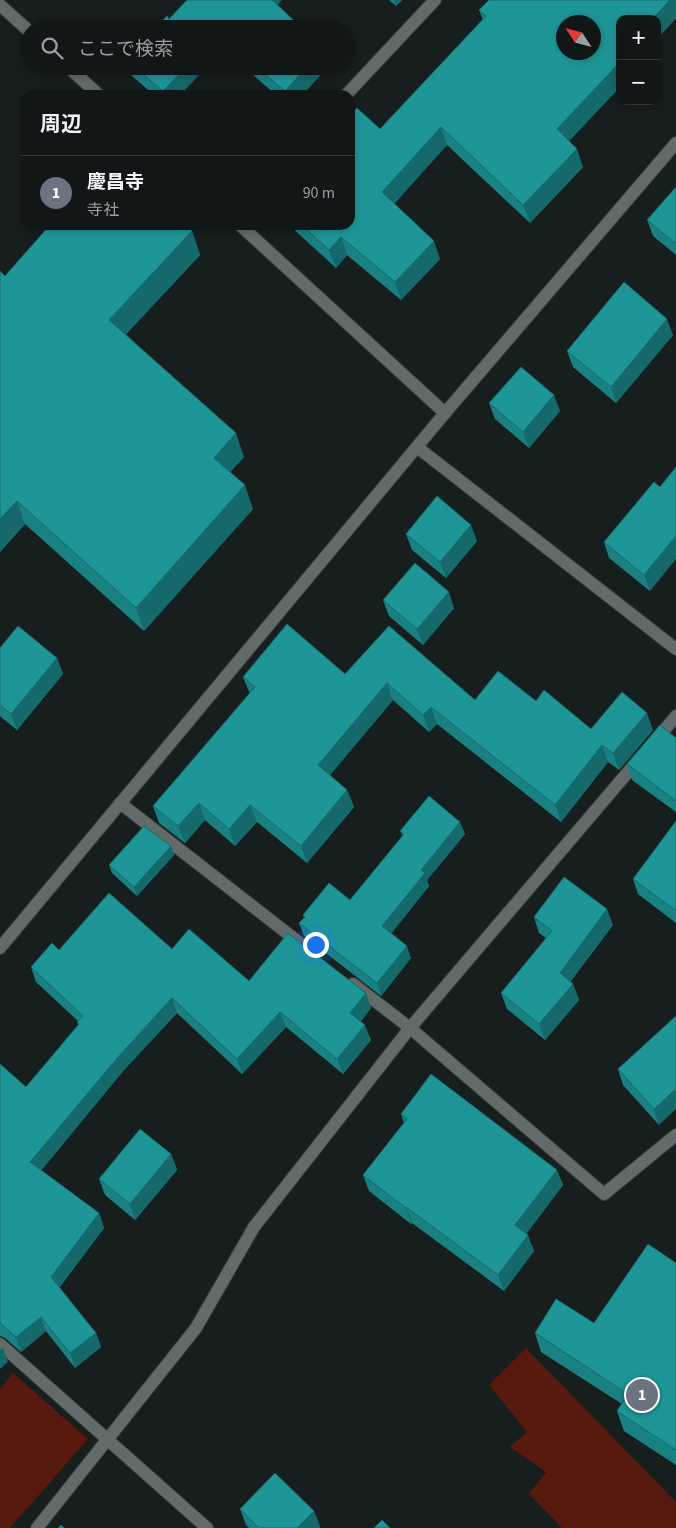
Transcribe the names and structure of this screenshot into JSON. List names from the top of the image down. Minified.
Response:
{"north":"top left","page":{"map_buttons":["+","−"],"search":"ここで検索","heading":"周辺","list":[{"mark":"1","name":"慶昌寺","note":"寺社","value":"90 m"}],"pins":"1"}}
